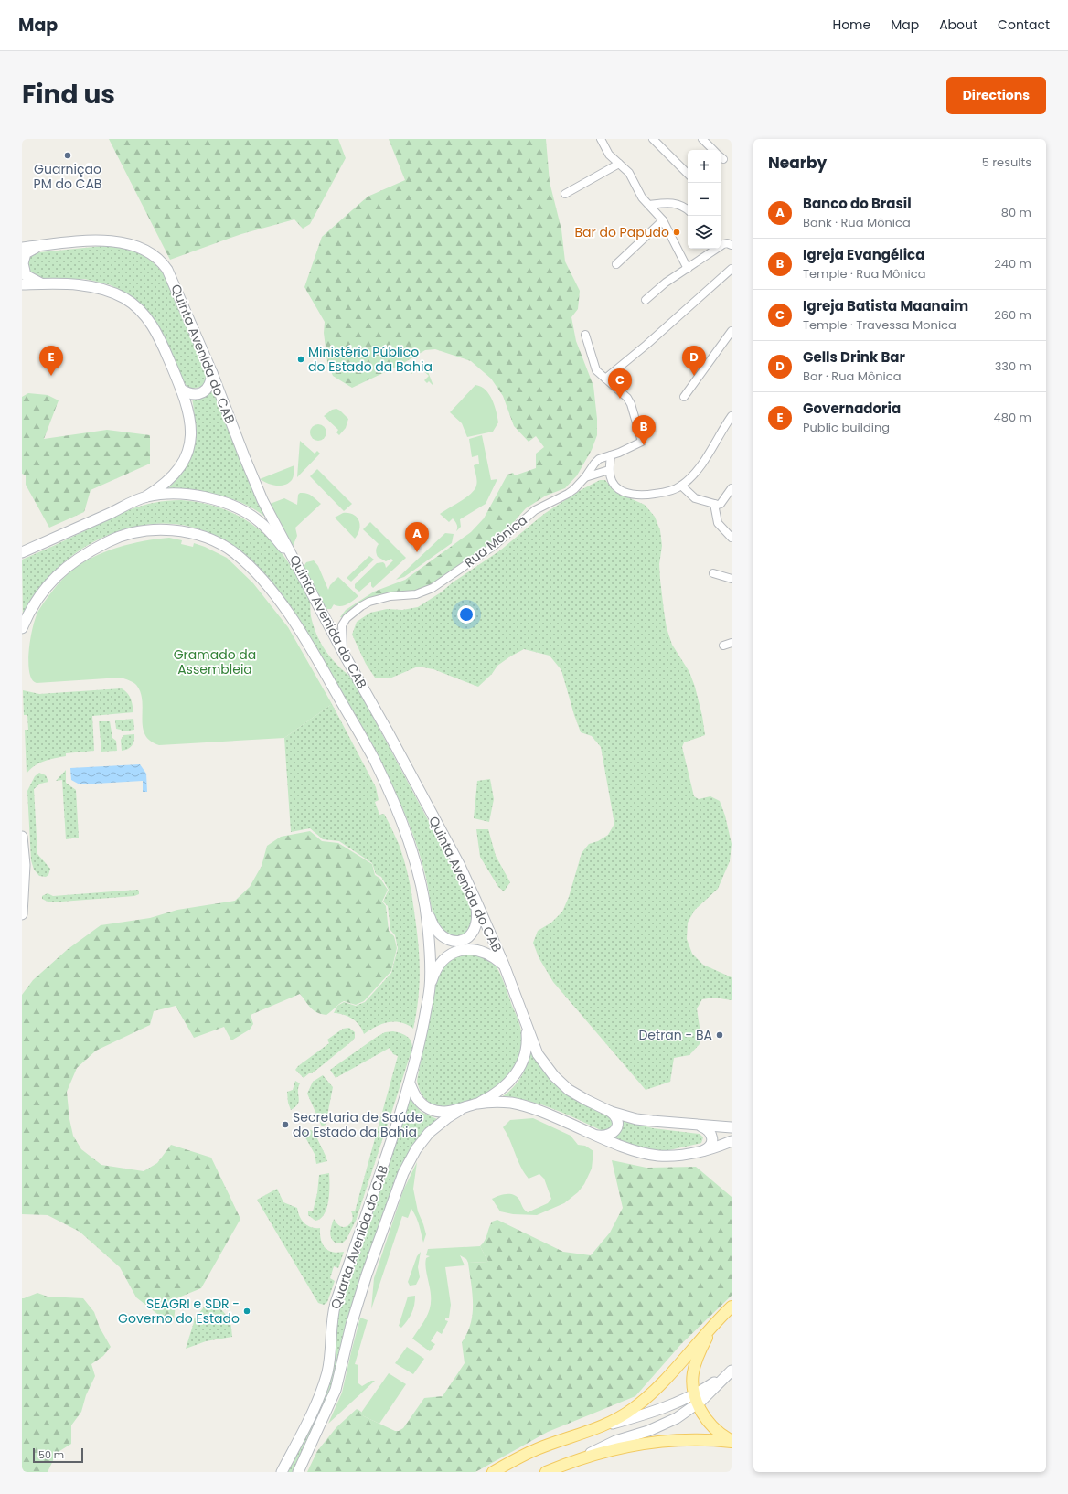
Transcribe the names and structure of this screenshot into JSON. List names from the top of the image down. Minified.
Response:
{"streets":{"main road":["Quinta Avenida do CAB","Quarta Avenida do CAB"],"street":["Rua Mônica"]},"crossings":[["Quinta Avenida do CAB","Rua Mônica"],["Quinta Avenida do CAB","Quarta Avenida do CAB"]],"parks":["Gramado da Assembleia"],"places":["Guarnição PM do CAB","Bar do Papudo","Ministério Público do Estado da Bahia","Detran - BA","Secretaria de Saúde do Estado da Bahia","SEAGRI e SDR - Governo do Estado"],"scale_bar":"50 m","page":{"header":"Map","nav":["Home","Map","About","Contact"],"title":"Find us","buttons":"Directions","heading":["Nearby","5 results"],"map_buttons":["+","−"],"list":[{"mark":"A","name":"Banco do Brasil","note":"Bank · Rua Mônica","value":"80 m"},{"mark":"B","name":"Igreja Evangélica","note":"Temple · Rua Mônica","value":"240 m"},{"mark":"C","name":"Igreja Batista Maanaim","note":"Temple · Travessa Monica","value":"260 m"},{"mark":"D","name":"Gells Drink Bar","note":"Bar · Rua Mônica","value":"330 m"},{"mark":"E","name":"Governadoria","note":"Public building","value":"480 m"}],"pins":["D","E","C","B","A"],"scale":"50 m"}}
